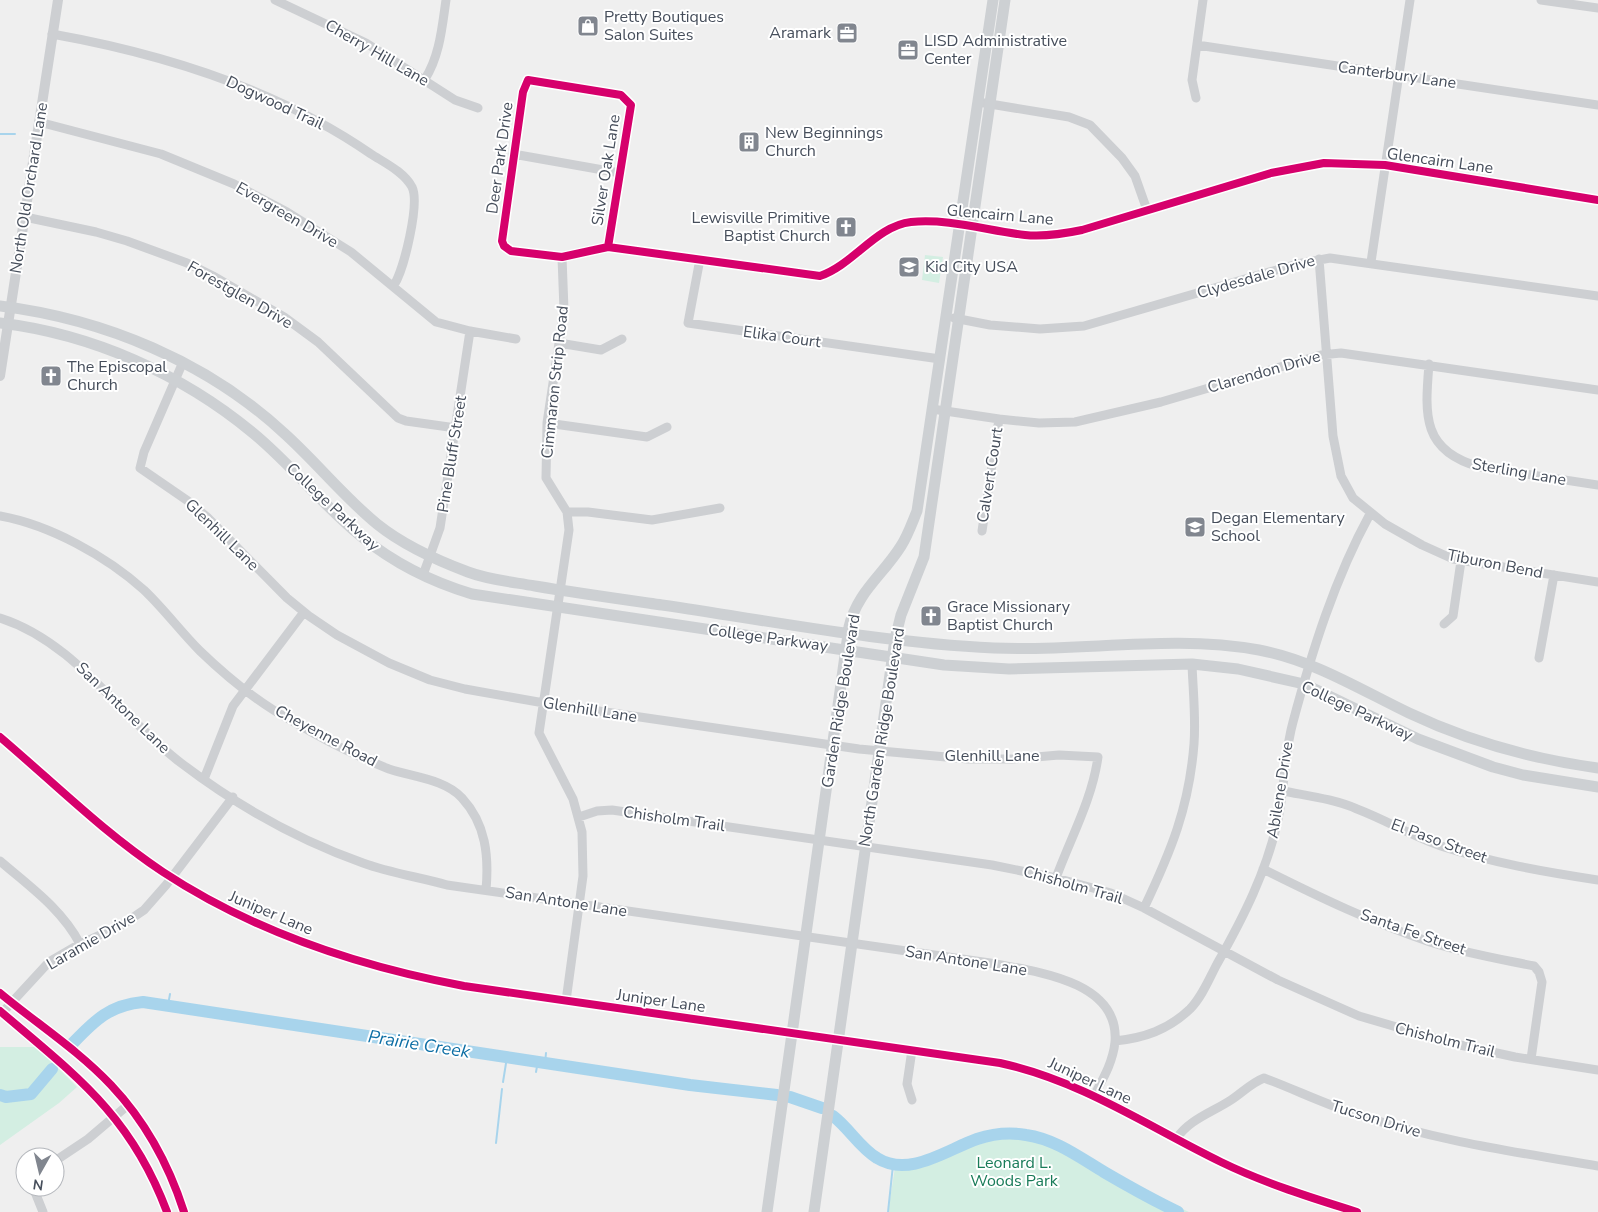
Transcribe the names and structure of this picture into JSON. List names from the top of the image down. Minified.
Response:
{"streets":{"main road":["College Parkway","Garden Ridge Boulevard","North Garden Ridge Boulevard"],"street":["Cherry Hill Lane","Canterbury Lane","Dogwood Trail","Deer Park Drive","Glencairn Lane","Silver Oak Lane","North Old Orchard Lane","Evergreen Drive","Clydesdale Drive","Forestglen Drive","Elika Court","Clarendon Drive","Cimmaron Strip Road","Pine Bluff Street","Sterling Lane","Calvert Court","Glenhill Lane","Tiburon Bend","San Antone Lane","Cheyenne Road","Abilene Drive","Chisholm Trail","El Paso Street","Juniper Lane","Santa Fe Street","Laramie Drive","Tucson Drive"]},"crossings":[["Dogwood Trail","North Old Orchard Lane"],["Dogwood Trail","Evergreen Drive"],["Deer Park Drive","Glencairn Lane"],["Deer Park Drive","Silver Oak Lane"],["Glencairn Lane","Silver Oak Lane"],["Glencairn Lane","Elika Court"],["Glencairn Lane","Cimmaron Strip Road"],["Glencairn Lane","Garden Ridge Boulevard"],["Glencairn Lane","North Garden Ridge Boulevard"],["North Old Orchard Lane","Evergreen Drive"],["North Old Orchard Lane","Forestglen Drive"],["North Old Orchard Lane","College Parkway"],["Evergreen Drive","Pine Bluff Street"],["Clydesdale Drive","Tiburon Bend"],["Clydesdale Drive","Garden Ridge Boulevard"],["Clydesdale Drive","North Garden Ridge Boulevard"],["Forestglen Drive","Pine Bluff Street"],["Elika Court","Garden Ridge Boulevard"],["Clarendon Drive","Sterling Lane"],["Clarendon Drive","Calvert Court"],["Clarendon Drive","Tiburon Bend"],["Clarendon Drive","Garden Ridge Boulevard"],["Clarendon Drive","North Garden Ridge Boulevard"],["Cimmaron Strip Road","College Parkway"],["Cimmaron Strip Road","Glenhill Lane"],["Cimmaron Strip Road","San Antone Lane"],["Cimmaron Strip Road","Chisholm Trail"],["Cimmaron Strip Road","Juniper Lane"],["Pine Bluff Street","College Parkway"],["College Parkway","Glenhill Lane"],["College Parkway","Garden Ridge Boulevard"],["College Parkway","North Garden Ridge Boulevard"],["College Parkway","Abilene Drive"],["Glenhill Lane","Garden Ridge Boulevard"],["Glenhill Lane","North Garden Ridge Boulevard"],["Glenhill Lane","Chisholm Trail"],["Tiburon Bend","Abilene Drive"],["Garden Ridge Boulevard","San Antone Lane"],["Garden Ridge Boulevard","Chisholm Trail"],["Garden Ridge Boulevard","Juniper Lane"],["San Antone Lane","Cheyenne Road"],["San Antone Lane","North Garden Ridge Boulevard"],["San Antone Lane","Abilene Drive"],["San Antone Lane","Juniper Lane"],["San Antone Lane","Laramie Drive"],["North Garden Ridge Boulevard","Chisholm Trail"],["North Garden Ridge Boulevard","Juniper Lane"],["Abilene Drive","Chisholm Trail"],["Abilene Drive","El Paso Street"],["Abilene Drive","Santa Fe Street"],["Chisholm Trail","Santa Fe Street"],["Juniper Lane","Laramie Drive"],["Juniper Lane","Tucson Drive"]],"water":["Prairie Creek"],"parks":["Leonard L. Woods Park"],"places":{"shop":["Pretty Boutiques Salon Suites"],"office":["Aramark","LISD Administrative Center"],"building":["New Beginnings Church"],"church":["Lewisville Primitive Baptist Church","The Episcopal Church","Grace Missionary Baptist Church"],"school or university":["Kid City USA","Degan Elementary School"]},"north":"bottom"}
